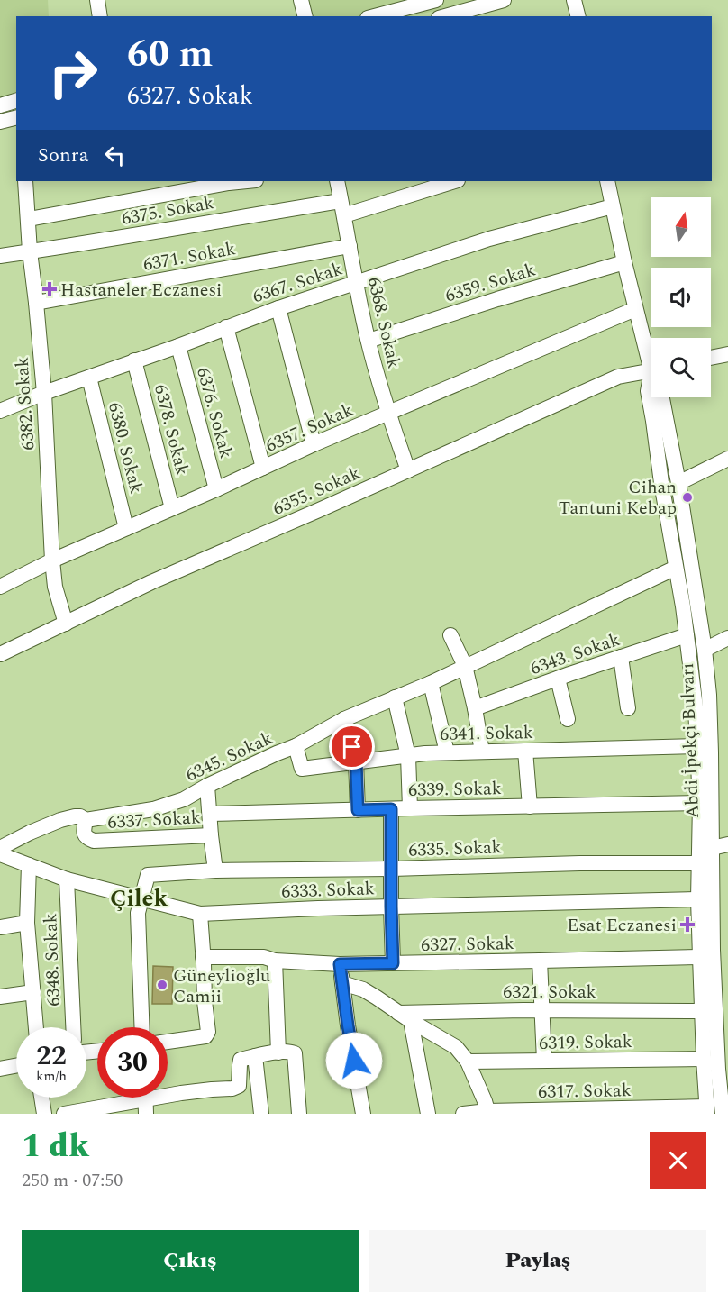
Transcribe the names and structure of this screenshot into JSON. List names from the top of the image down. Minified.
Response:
{"streets":{"street":["6375. Sokak","6371. Sokak","6367. Sokak","6359. Sokak","6368. Sokak","6382. Sokak","6376. Sokak","6357. Sokak","6378. Sokak","6380. Sokak","6355. Sokak","6343. Sokak","6341. Sokak","Abdi İpekçi Bulvarı","6345. Sokak","6339. Sokak","6337. Sokak","6335. Sokak","6333. Sokak","6327. Sokak","6348. Sokak","6321. Sokak","6319. Sokak","6317. Sokak"]},"crossings":[["6375. Sokak","6368. Sokak"],["6375. Sokak","6382. Sokak"],["6371. Sokak","6368. Sokak"],["6371. Sokak","6382. Sokak"],["6367. Sokak","6368. Sokak"],["6367. Sokak","6382. Sokak"],["6367. Sokak","6376. Sokak"],["6367. Sokak","6378. Sokak"],["6367. Sokak","6380. Sokak"],["6367. Sokak","Abdi İpekçi Bulvarı"],["6359. Sokak","6368. Sokak"],["6359. Sokak","Abdi İpekçi Bulvarı"],["6368. Sokak","6357. Sokak"],["6368. Sokak","6355. Sokak"],["6382. Sokak","6357. Sokak"],["6382. Sokak","6355. Sokak"],["6376. Sokak","6357. Sokak"],["6357. Sokak","6378. Sokak"],["6357. Sokak","6380. Sokak"],["6357. Sokak","Abdi İpekçi Bulvarı"],["6343. Sokak","Abdi İpekçi Bulvarı"],["6341. Sokak","Abdi İpekçi Bulvarı"],["6341. Sokak","6345. Sokak"],["Abdi İpekçi Bulvarı","6345. Sokak"],["Abdi İpekçi Bulvarı","6339. Sokak"],["Abdi İpekçi Bulvarı","6335. Sokak"],["Abdi İpekçi Bulvarı","6333. Sokak"],["Abdi İpekçi Bulvarı","6327. Sokak"],["Abdi İpekçi Bulvarı","6321. Sokak"],["Abdi İpekçi Bulvarı","6319. Sokak"],["Abdi İpekçi Bulvarı","6317. Sokak"],["6345. Sokak","6337. Sokak"],["6335. Sokak","6333. Sokak"],["6333. Sokak","6348. Sokak"]],"districts":["Çilek"],"places":{"health":["Hastaneler Eczanesi","Esat Eczanesi"],"other":["Cihan Tantuni Kebap","Güneylioğlu Camii"]},"north":"top","page":{"turn":["60 m","6327. Sokak"],"then":"Sonra","speed":"22 km/h","limit":"30","heading":["1 dk","250 m · 07:50"],"buttons":["Çıkış","Paylaş"]}}
